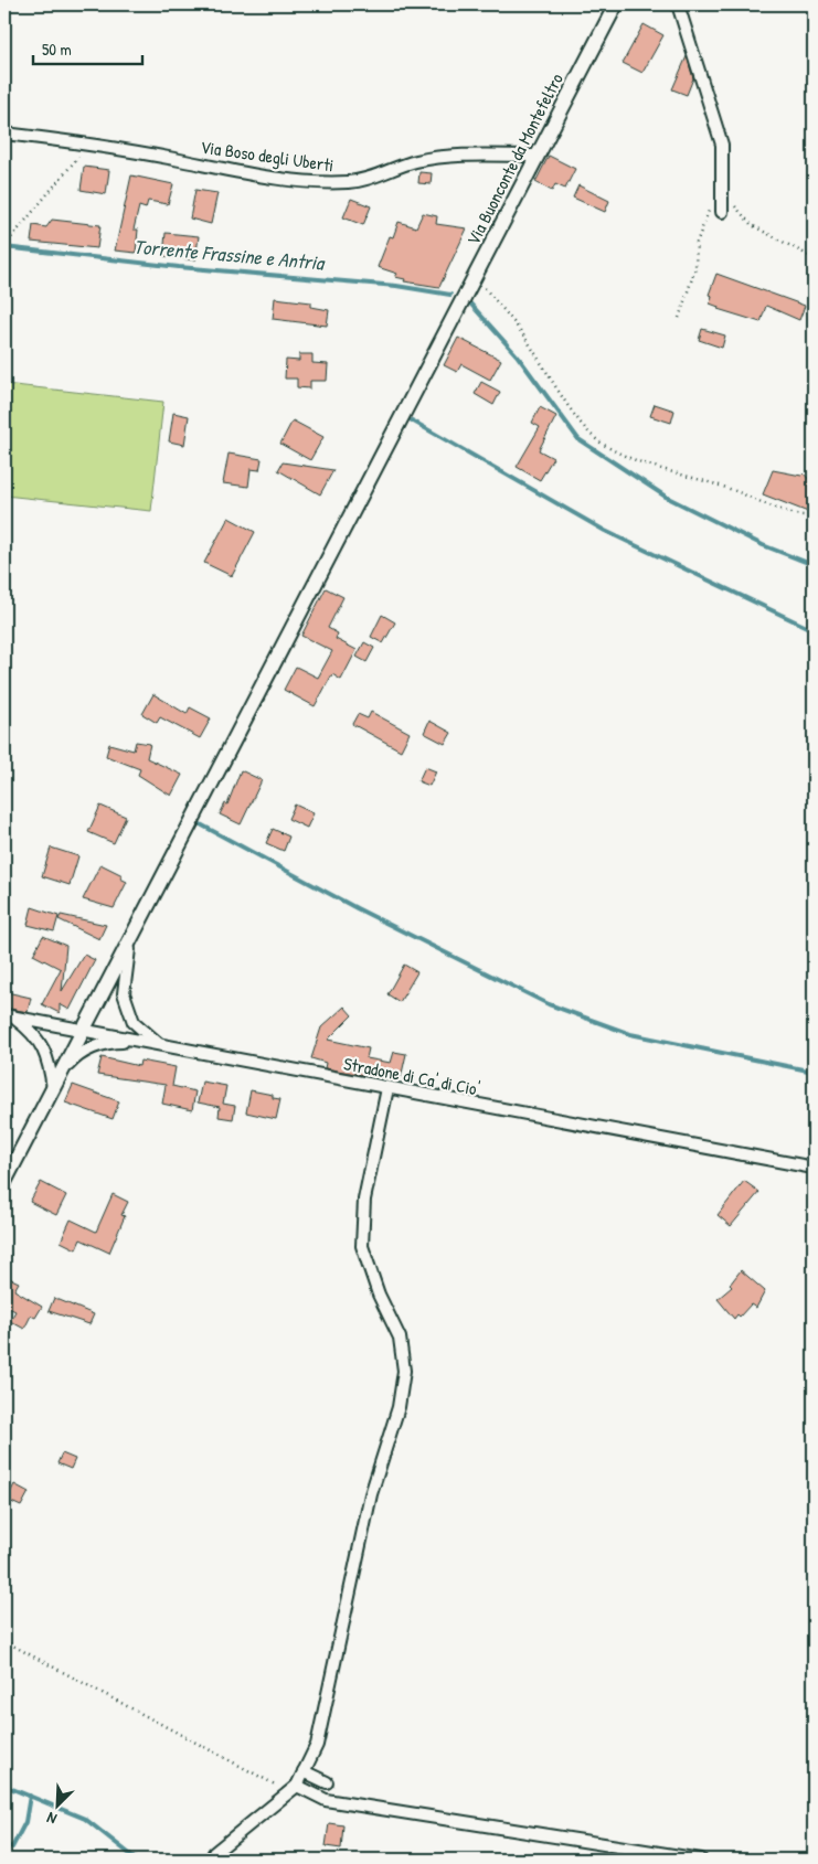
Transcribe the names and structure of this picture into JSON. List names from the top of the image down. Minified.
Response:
{"streets":{"street":["Via Boso degli Uberti","Via Buonconte da Montefeltro","Stradone di Ca' di Cio'"]},"crossings":[["Via Boso degli Uberti","Via Buonconte da Montefeltro"],["Via Buonconte da Montefeltro","Stradone di Ca' di Cio'"]],"water":["Torrente Frassine e Antria"],"scale_bar":"50 m","north":"bottom left"}
